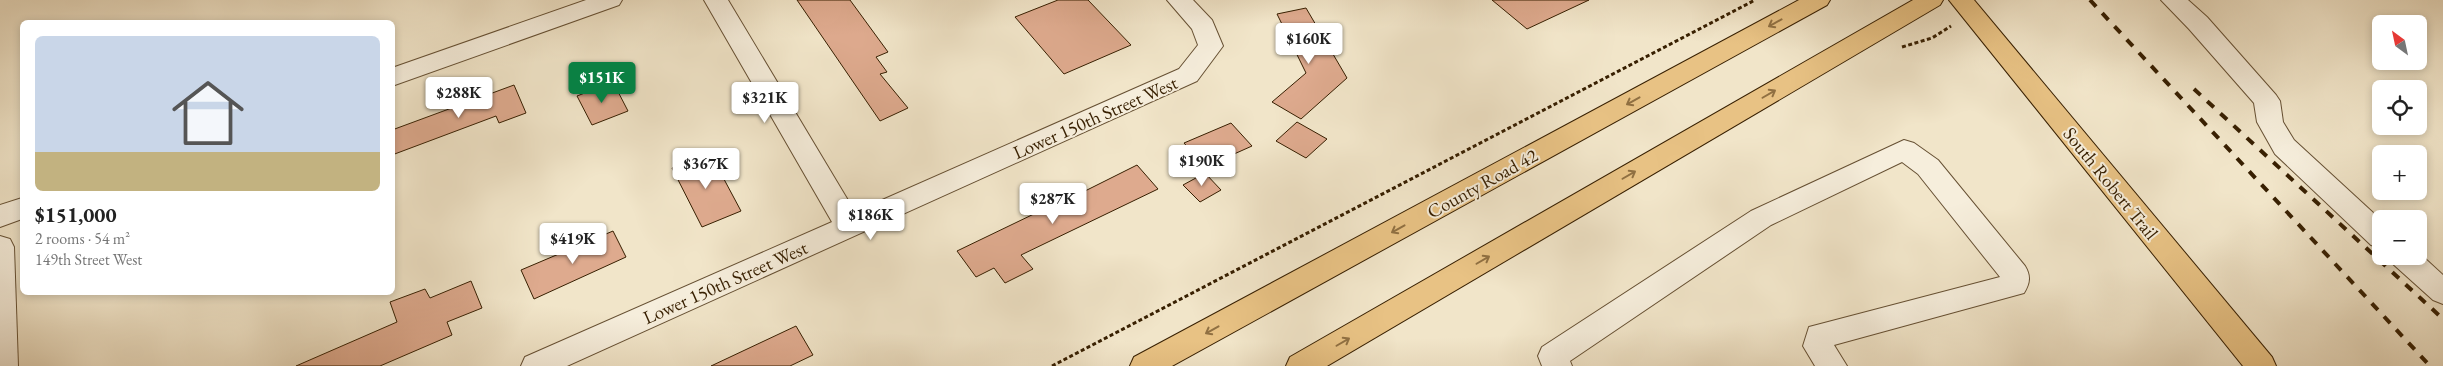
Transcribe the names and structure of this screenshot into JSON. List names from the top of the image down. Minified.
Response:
{"streets":{"main road":["County Road 42","South Robert Trail"],"street":["Lower 150th Street West"]},"north":"top left","page":{"map_buttons":["+","−"],"list":[{"name":"$151,000","note":"2 rooms · 54 m² · 149th Street West"}],"price":["$160K","$151K","$288K","$321K","$190K","$367K","$287K","$186K","$419K"]}}
